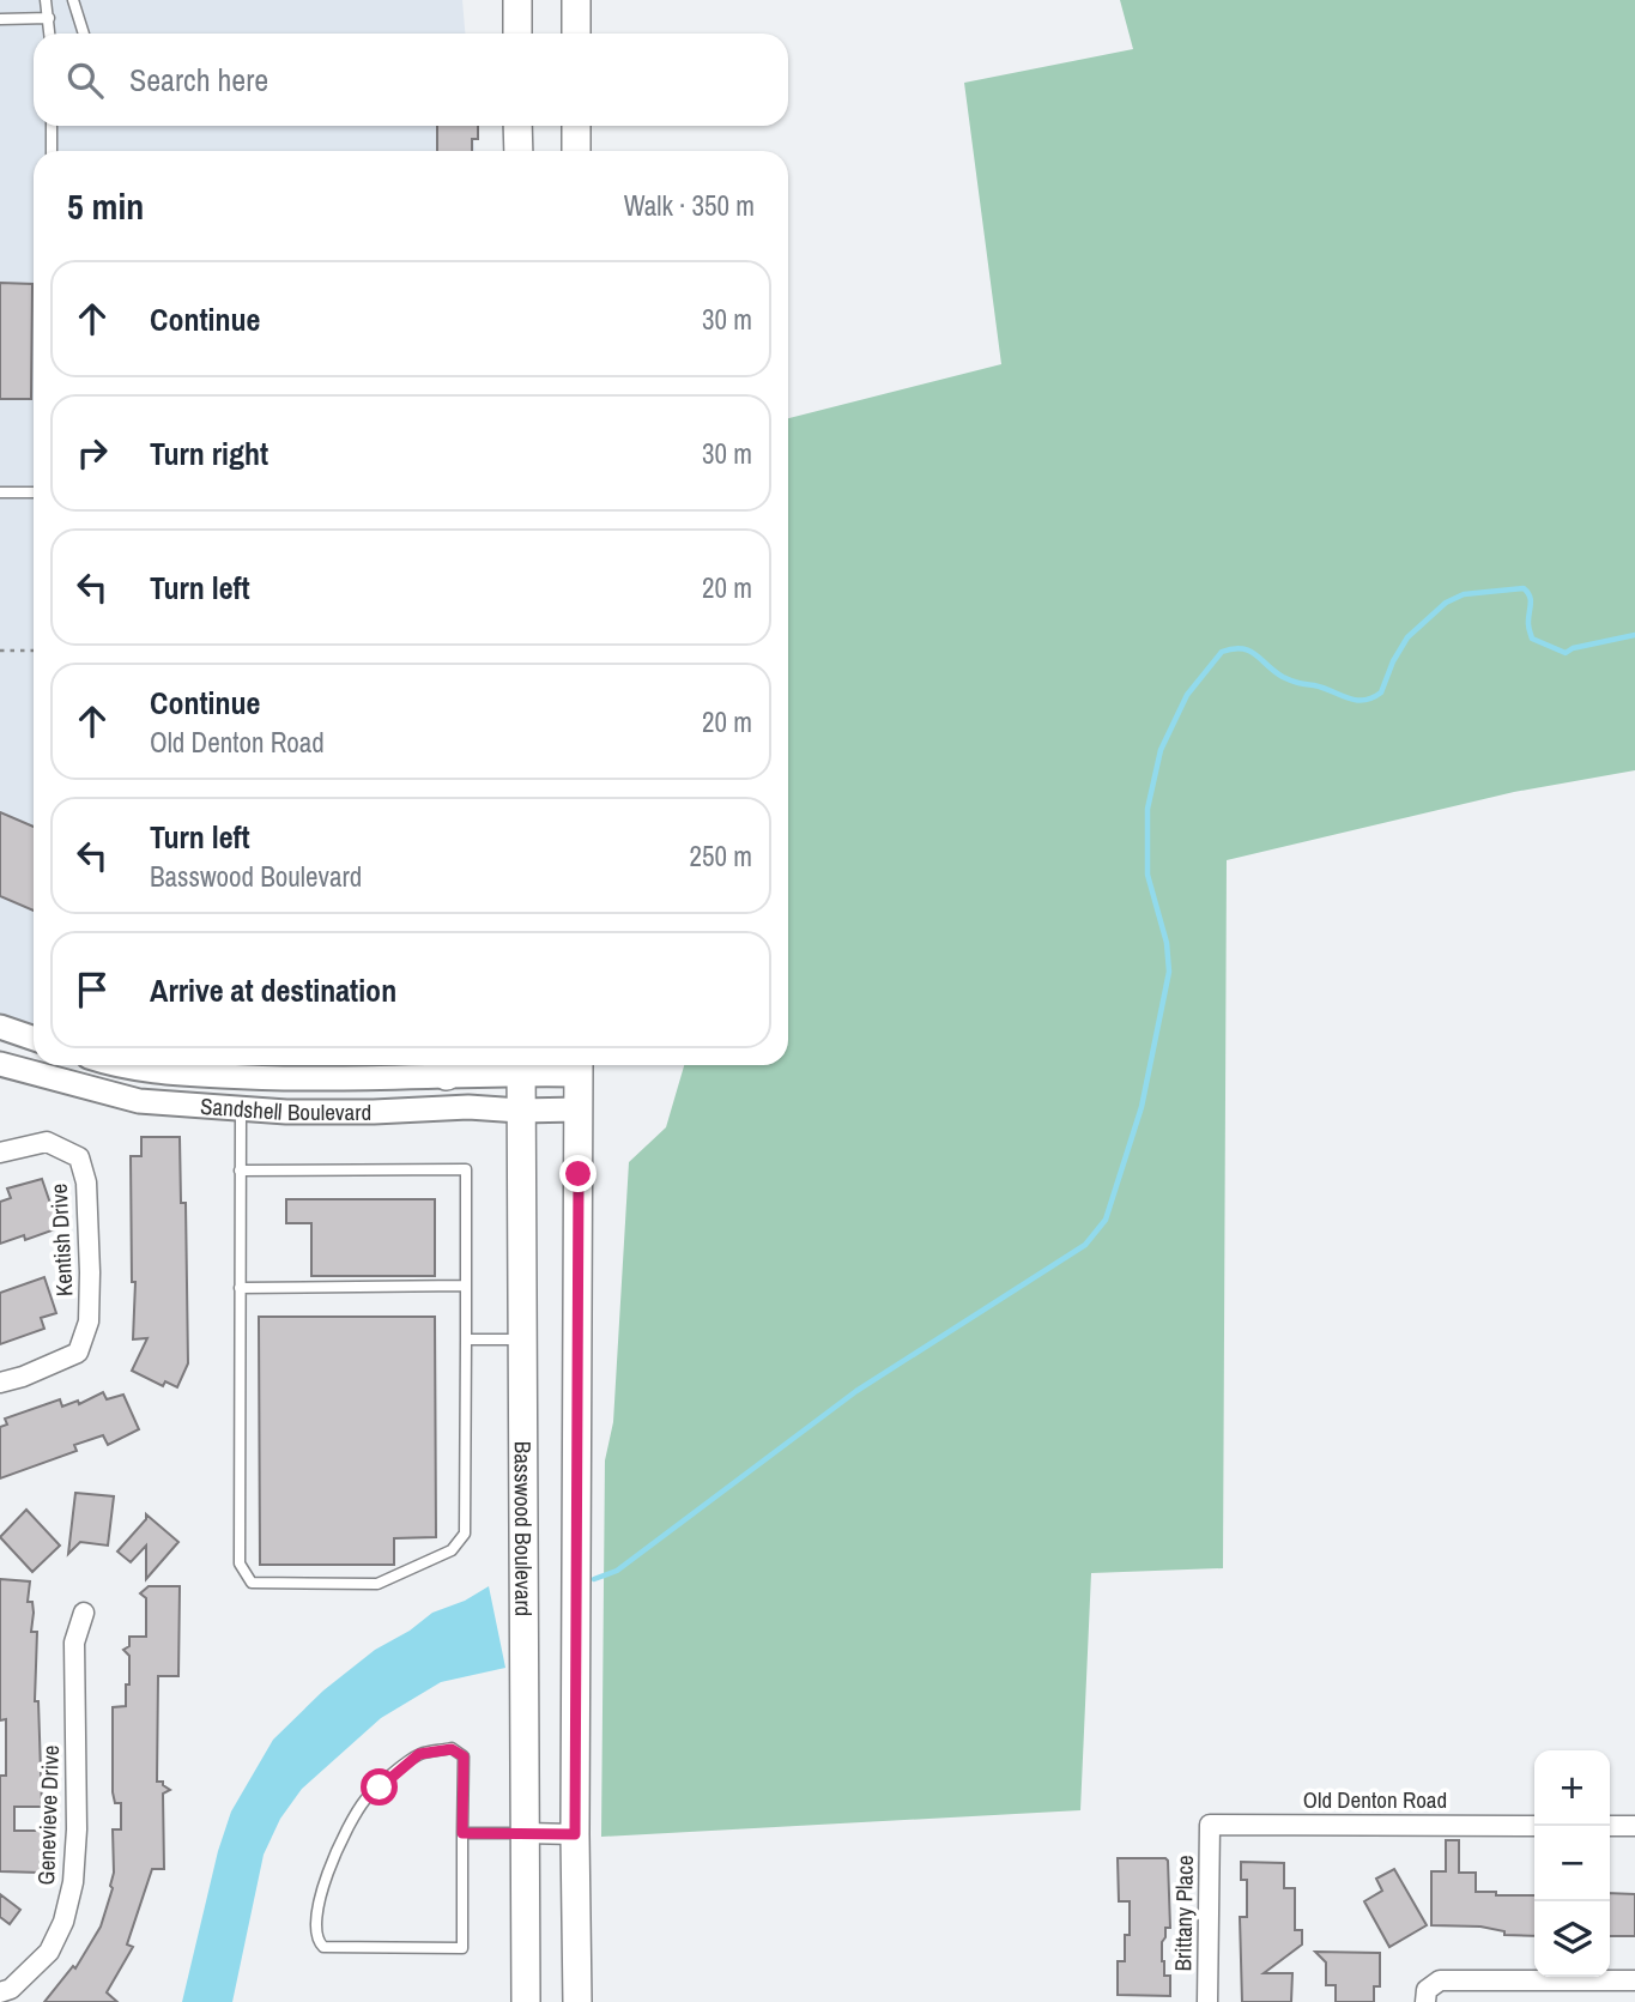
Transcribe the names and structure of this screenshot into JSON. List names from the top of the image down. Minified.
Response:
{"streets":{"main road":["Basswood Boulevard"],"street":["Sandshell Boulevard","Kentish Drive","Old Denton Road","Genevieve Drive","Brittany Place"]},"crossings":[["Sandshell Boulevard","Basswood Boulevard"],["Old Denton Road","Brittany Place"]],"page":{"search":"Search here","heading":["5 min","Walk · 350 m"],"list":[["Continue","30 m"],["Turn right","30 m"],["Turn left","20 m"],["Continue","Old Denton Road","20 m"],["Turn left","Basswood Boulevard","250 m"],"Arrive at destination"],"map_buttons":["+","−"]}}
